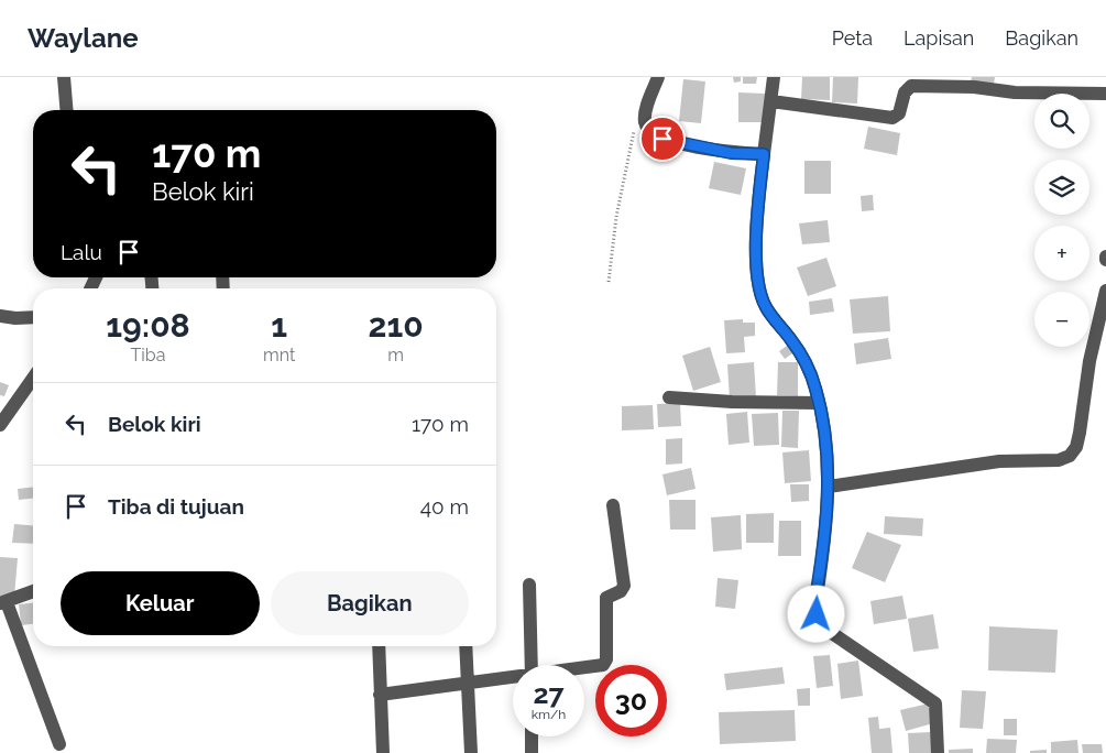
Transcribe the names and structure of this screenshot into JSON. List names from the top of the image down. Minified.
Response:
{"page":{"header":"Waylane","nav":["Peta","Lapisan","Bagikan"],"map_buttons":["+","−"],"turn":["170 m","Belok kiri"],"then":"Lalu","eta":["19:08","Tiba","1","mnt","210","m"],"list":[{"name":"Belok kiri","value":"170 m"},{"name":"Tiba di tujuan","value":"40 m"}],"buttons":["Keluar","Bagikan"],"speed":"27 km/h","limit":"30"}}
